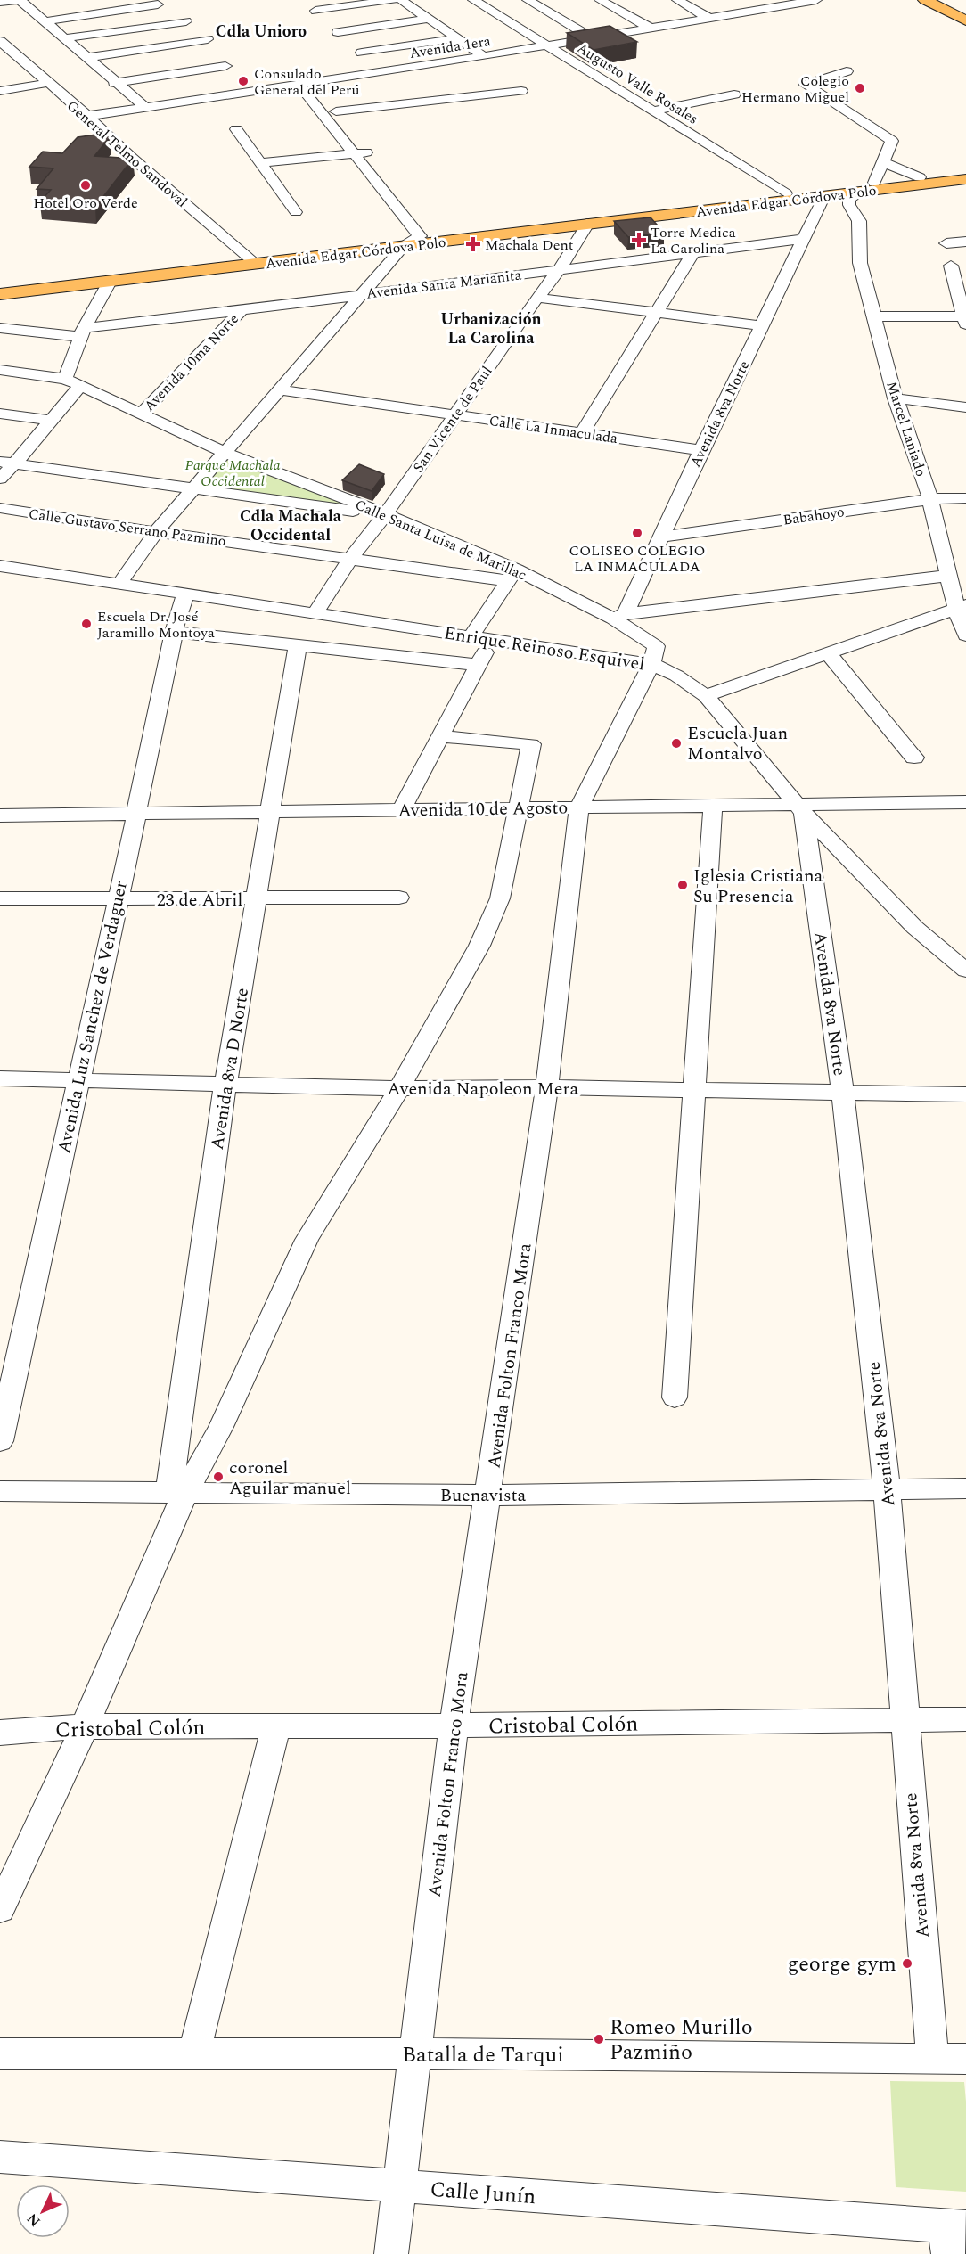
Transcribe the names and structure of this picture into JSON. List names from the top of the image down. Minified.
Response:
{"streets":{"main road":["Avenida Edgar Córdova Polo"],"street":["Avenida 1era","Augusto Valle Rosales","General Telmo Sandoval","Avenida Santa Marianita","Avenida 10ma Norte","Avenida 8va Norte","San Vicente de Paul","Calle La Inmaculada","Marcel Laniado","Babahoyo","Calle Gustavo Serrano Pazmino","Calle Santa Luisa de Marillac","Enrique Reinoso Esquivel","Avenida 10 de Agosto","23 de Abril","Avenida Luz Sanchez de Verdaguer","Avenida 8va D Norte","Avenida Napoleon Mera","Avenida Folton Franco Mora","Buenavista","Cristobal Colón","Batalla de Tarqui","Calle Junín"]},"crossings":[["Avenida 1era","Augusto Valle Rosales"],["Avenida 1era","General Telmo Sandoval"],["Augusto Valle Rosales","Avenida Edgar Córdova Polo"],["General Telmo Sandoval","Avenida Edgar Córdova Polo"],["Avenida Edgar Córdova Polo","San Vicente de Paul"],["Avenida Edgar Córdova Polo","Marcel Laniado"],["Avenida Santa Marianita","Avenida 10ma Norte"],["Avenida Santa Marianita","Avenida 8va Norte"],["Avenida Santa Marianita","San Vicente de Paul"],["Avenida 10ma Norte","Calle Santa Luisa de Marillac"],["Avenida 8va Norte","Calle La Inmaculada"],["Avenida 8va Norte","Babahoyo"],["Avenida 8va Norte","Calle Santa Luisa de Marillac"],["Avenida 8va Norte","Enrique Reinoso Esquivel"],["Avenida 8va Norte","Avenida 10 de Agosto"],["Avenida 8va Norte","Avenida Napoleon Mera"],["Avenida 8va Norte","Buenavista"],["Avenida 8va Norte","Cristobal Colón"],["Avenida 8va Norte","Batalla de Tarqui"],["San Vicente de Paul","Calle La Inmaculada"],["San Vicente de Paul","Calle Gustavo Serrano Pazmino"],["San Vicente de Paul","Calle Santa Luisa de Marillac"],["San Vicente de Paul","Enrique Reinoso Esquivel"],["Marcel Laniado","Babahoyo"],["Calle Gustavo Serrano Pazmino","Calle Santa Luisa de Marillac"],["Calle Santa Luisa de Marillac","Enrique Reinoso Esquivel"],["Calle Santa Luisa de Marillac","Avenida Folton Franco Mora"],["Enrique Reinoso Esquivel","Avenida 10 de Agosto"],["Enrique Reinoso Esquivel","Avenida Luz Sanchez de Verdaguer"],["Enrique Reinoso Esquivel","Avenida Folton Franco Mora"],["Avenida 10 de Agosto","Avenida Luz Sanchez de Verdaguer"],["Avenida 10 de Agosto","Avenida 8va D Norte"],["Avenida 10 de Agosto","Avenida Folton Franco Mora"],["23 de Abril","Avenida Luz Sanchez de Verdaguer"],["23 de Abril","Avenida 8va D Norte"],["Avenida Luz Sanchez de Verdaguer","Avenida Napoleon Mera"],["Avenida 8va D Norte","Avenida Napoleon Mera"],["Avenida 8va D Norte","Buenavista"],["Avenida Napoleon Mera","Avenida Folton Franco Mora"],["Avenida Folton Franco Mora","Buenavista"],["Avenida Folton Franco Mora","Cristobal Colón"],["Avenida Folton Franco Mora","Batalla de Tarqui"],["Avenida Folton Franco Mora","Calle Junín"]],"districts":["Cdla Unioro","Urbanización La Carolina","Cdla Machala Occidental"],"parks":["Parque Machala Occidental"],"places":{"other":["Consulado General del Perú","Colegio Hermano Miguel","Hotel Oro Verde","COLISEO COLEGIO LA INMACULADA","Escuela Dr. José Jaramillo Montoya","Escuela Juan Montalvo","Iglesia Cristiana Su Presencia","coronel Aguilar manuel","george gym","Romeo Murillo Pazmiño"],"health":["Torre Medica La Carolina","Machala Dent"]},"north":"bottom left"}
